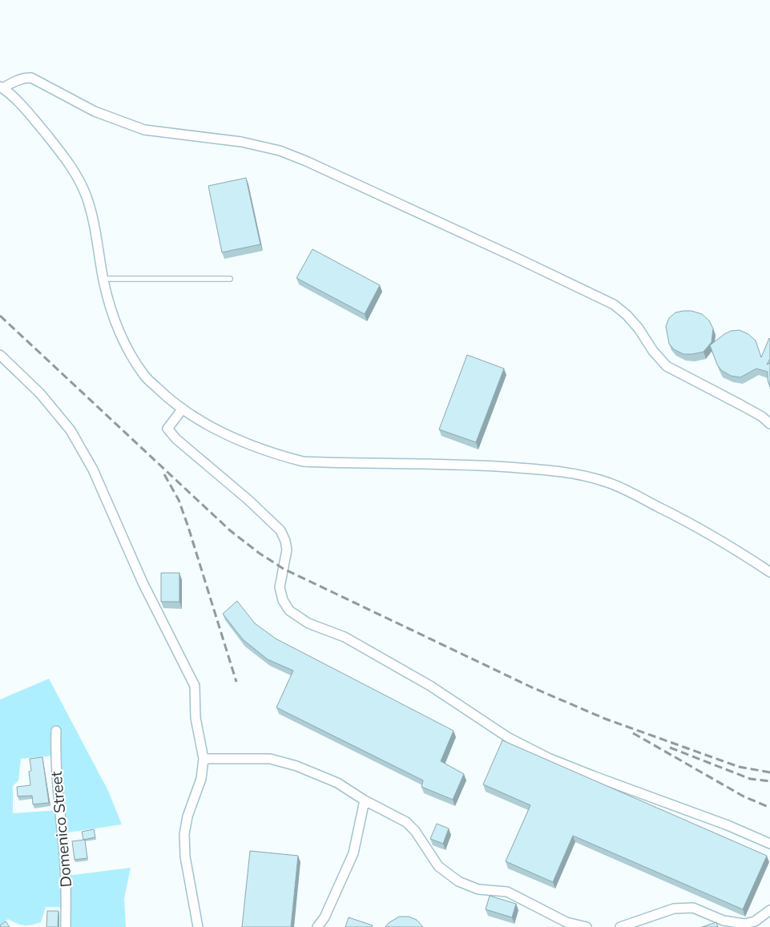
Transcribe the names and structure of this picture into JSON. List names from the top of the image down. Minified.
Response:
{"streets":{"street":["Domenico Street"]}}
